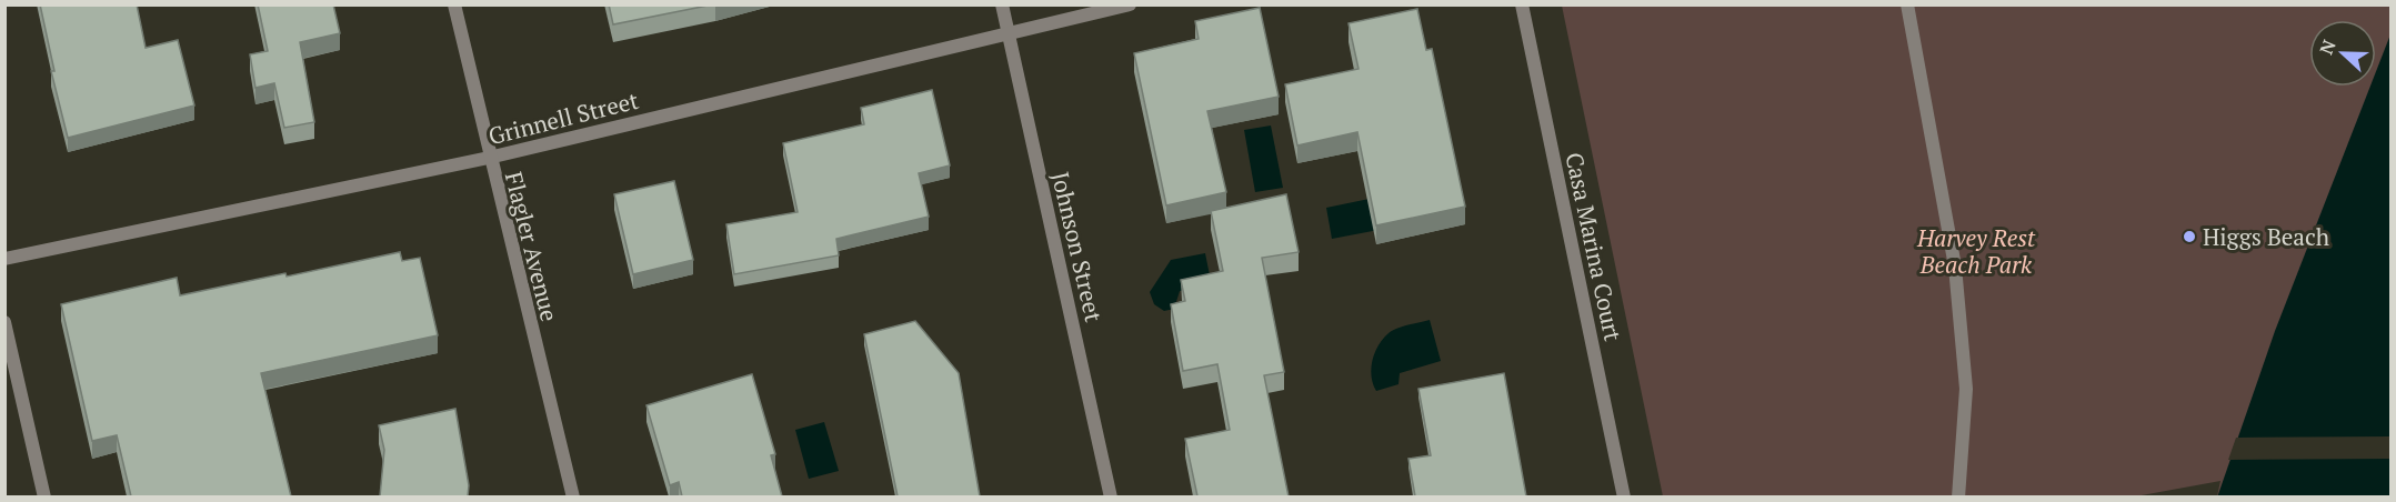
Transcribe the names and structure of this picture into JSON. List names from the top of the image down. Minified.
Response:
{"streets":{"street":["Grinnell Street","Flagler Avenue","Johnson Street","Casa Marina Court"]},"crossings":[["Grinnell Street","Flagler Avenue"],["Grinnell Street","Johnson Street"]],"parks":["Harvey Rest Beach Park"],"places":["Higgs Beach"],"north":"left"}
